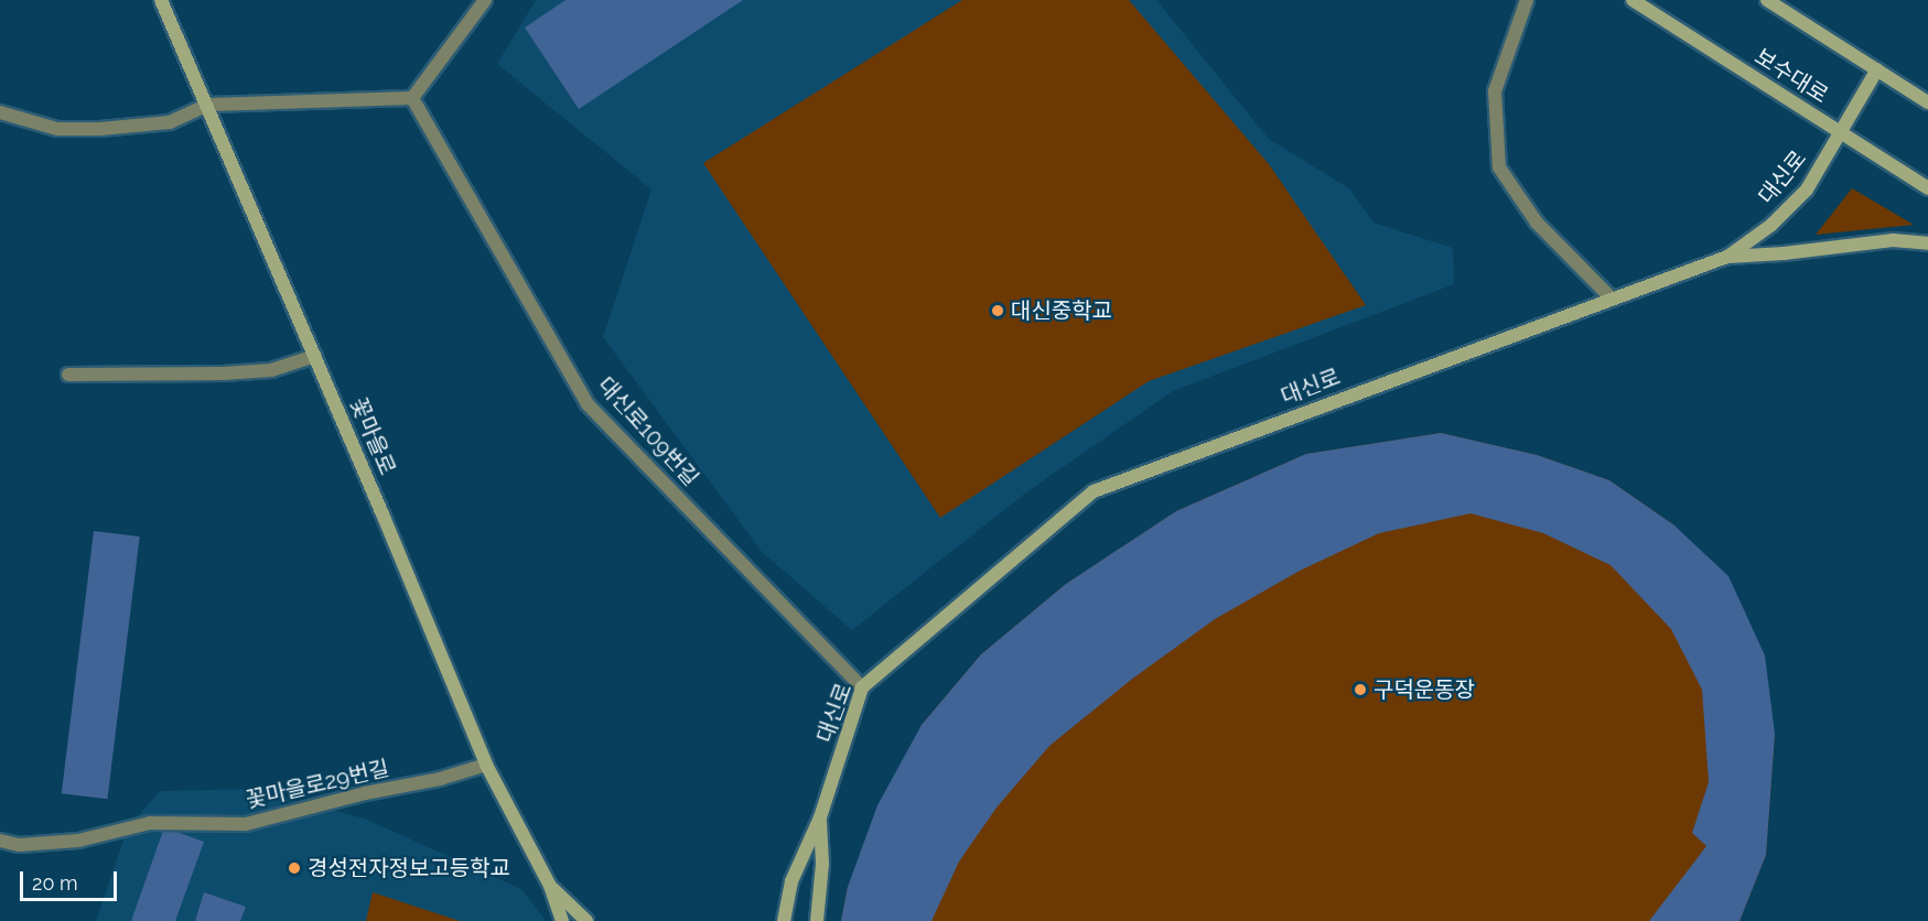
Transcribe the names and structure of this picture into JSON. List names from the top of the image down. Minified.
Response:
{"streets":{"street":["보수대로","대신로","대신로109번길","꽃마을로","꽃마을로29번길"]},"crossings":[["보수대로","대신로"],["대신로","대신로109번길"],["꽃마을로","꽃마을로29번길"]],"places":["대신중학교","구덕운동장","경성전자정보고등학교"],"scale_bar":"20 m"}
